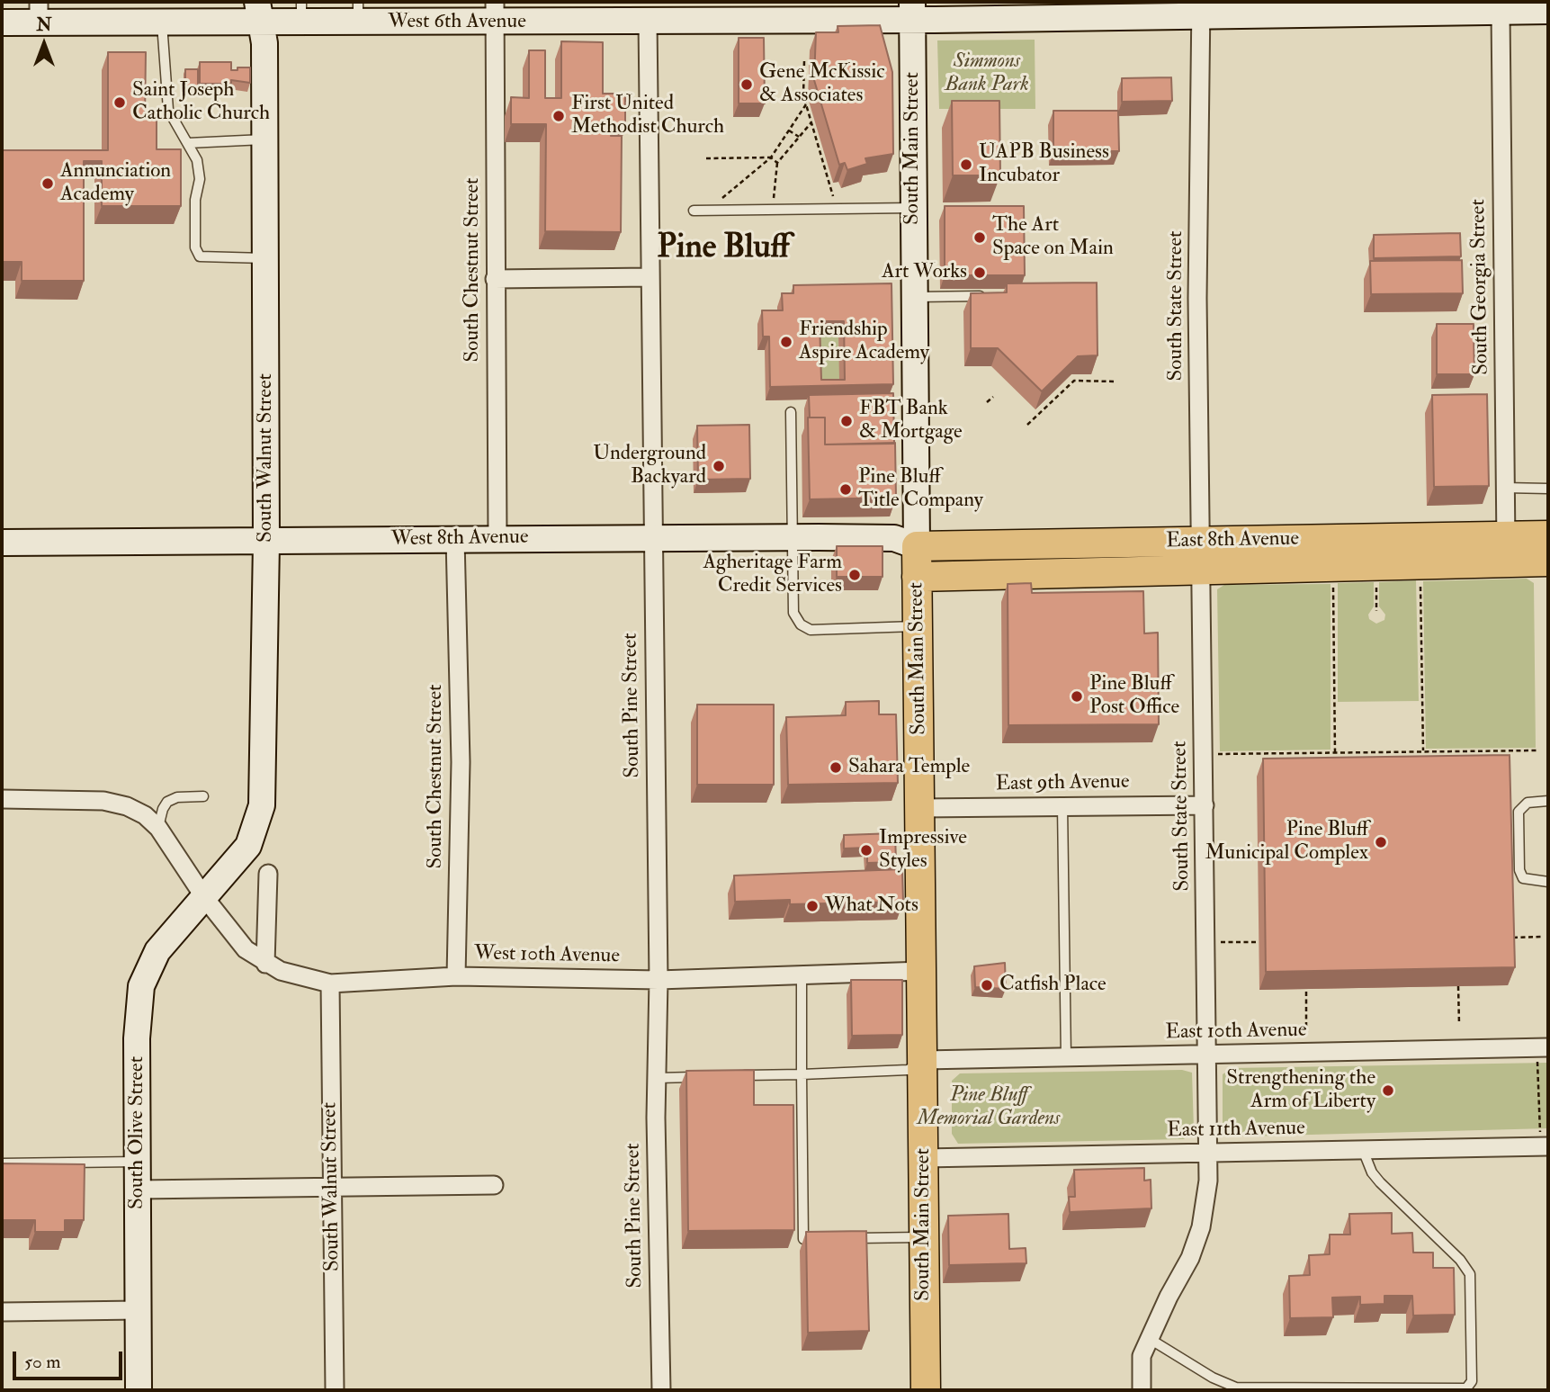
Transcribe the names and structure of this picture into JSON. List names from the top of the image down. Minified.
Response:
{"streets":{"main road":["South Main Street","East 8th Avenue"],"street":["West 6th Avenue","South Chestnut Street","South Georgia Street","South State Street","South Walnut Street","West 8th Avenue","South Pine Street","East 9th Avenue","West 10th Avenue","East 10th Avenue","East 11th Avenue","South Olive Street"]},"crossings":[["West 6th Avenue","South Main Street"],["West 6th Avenue","South Chestnut Street"],["West 6th Avenue","South Georgia Street"],["West 6th Avenue","South State Street"],["West 6th Avenue","South Walnut Street"],["West 6th Avenue","South Pine Street"],["South Main Street","West 8th Avenue"],["South Main Street","East 8th Avenue"],["South Main Street","East 9th Avenue"],["South Main Street","West 10th Avenue"],["South Main Street","East 10th Avenue"],["South Main Street","East 11th Avenue"],["South Chestnut Street","West 8th Avenue"],["South Chestnut Street","West 10th Avenue"],["South Georgia Street","East 8th Avenue"],["South State Street","East 8th Avenue"],["South State Street","East 9th Avenue"],["South State Street","East 10th Avenue"],["South State Street","East 11th Avenue"],["South Walnut Street","West 8th Avenue"],["South Walnut Street","West 10th Avenue"],["South Walnut Street","South Olive Street"],["West 8th Avenue","East 8th Avenue"],["West 8th Avenue","South Pine Street"],["South Pine Street","West 10th Avenue"],["West 10th Avenue","South Olive Street"]],"districts":["Pine Bluff"],"parks":["Simmons Bank Park","Pine Bluff Memorial Gardens"],"places":["Gene McKissic & Associates","Saint Joseph Catholic Church","First United Methodist Church","UAPB Business Incubator","Annunciation Academy","The Art Space on Main","Art Works","Friendship Aspire Academy","FBT Bank & Mortgage","Underground Backyard","Pine Bluff Title Company","Agheritage Farm Credit Services","Pine Bluff Post Office","Sahara Temple","Pine Bluff Municipal Complex","Impressive Styles","What Nots","Catfish Place","Strengthening the Arm of Liberty"],"scale_bar":"50 m","north":"top"}
